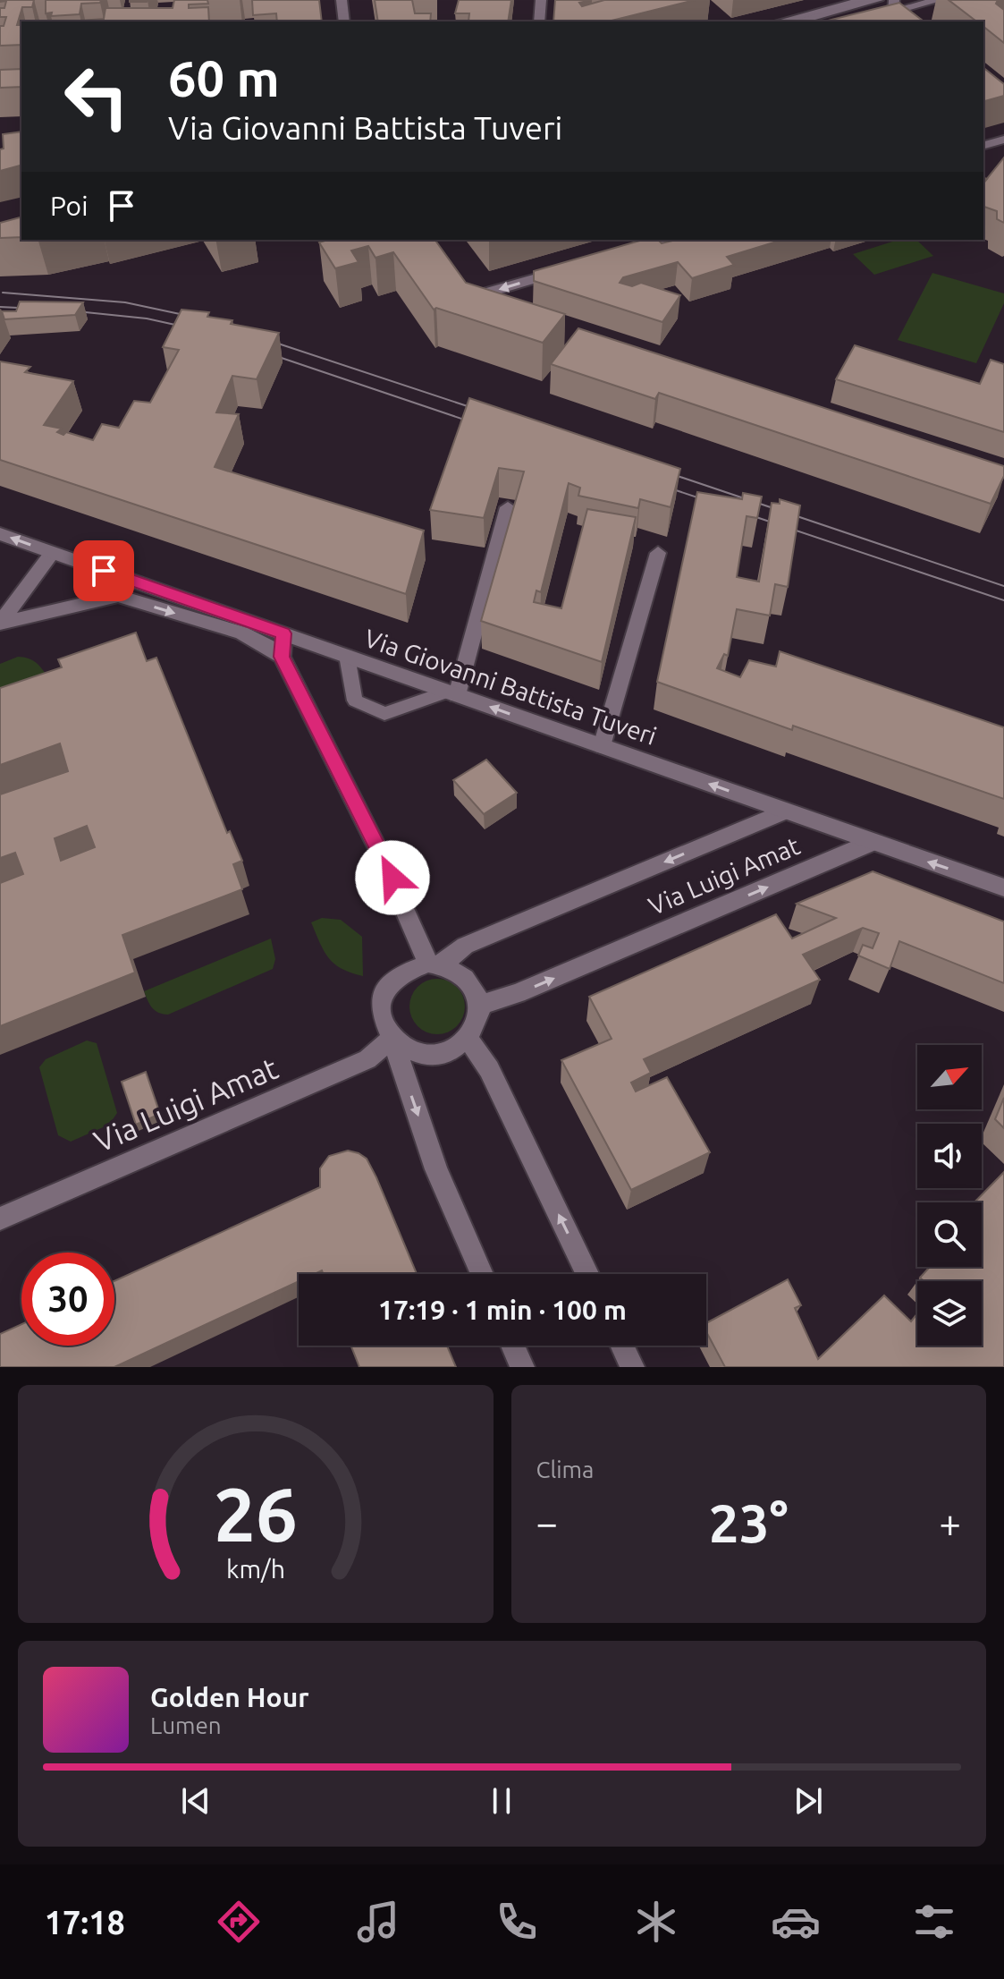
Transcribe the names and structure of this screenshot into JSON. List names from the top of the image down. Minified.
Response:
{"streets":{"street":["Via Giovanni Battista Tuveri","Via Luigi Amat"]},"crossings":[["Via Giovanni Battista Tuveri","Via Luigi Amat"]],"one_way":["Via Giovanni Battista Tuveri"],"north":"top right","page":{"turn":["60 m","Via Giovanni Battista Tuveri"],"then":"Poi","limit":"30","trip":"17:19 · 1 min · 100 m","tile":"Clima","heat":["−","23°","+"],"song":["Golden Hour","Lumen"],"tabs":"17:18","gauge":["26","km/h"]}}
